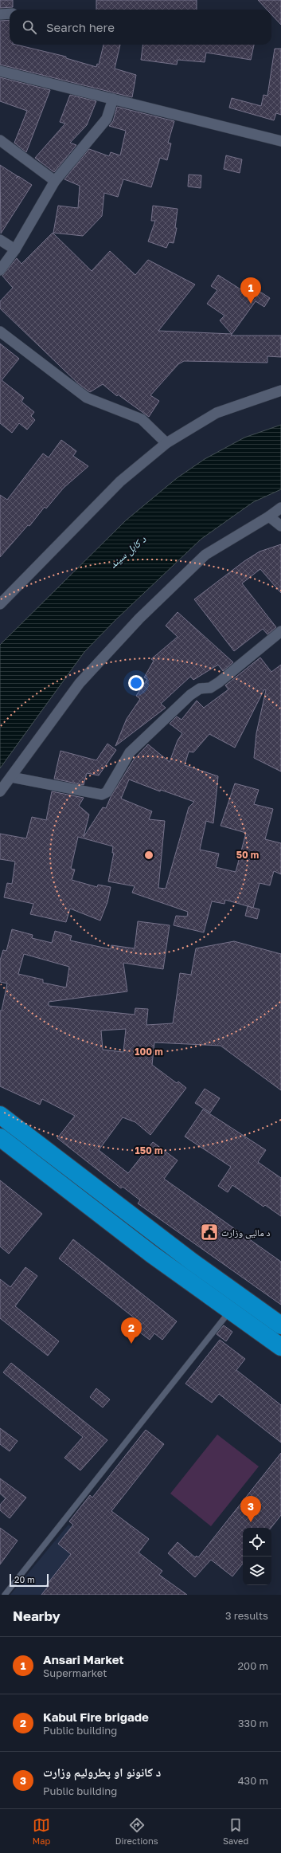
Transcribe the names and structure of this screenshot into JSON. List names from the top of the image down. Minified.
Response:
{"water":["د کابل سيند"],"places":{"public building":["د مالیی وزارت"]},"scale_bar":"20 m","page":{"search":"Search here","pins":["1","2","3"],"scale":"20 m","heading":["Nearby","3 results"],"list":[{"mark":"1","name":"Ansari Market","note":"Supermarket","value":"200 m"},{"mark":"2","name":"Kabul Fire brigade","note":"Public building","value":"330 m"},{"mark":"3","name":"د کانونو او پطرولیم وزارت","note":"Public building","value":"430 m"}],"nav":["Map","Directions","Saved"]},"rings":["50 m","100 m","150 m"]}
